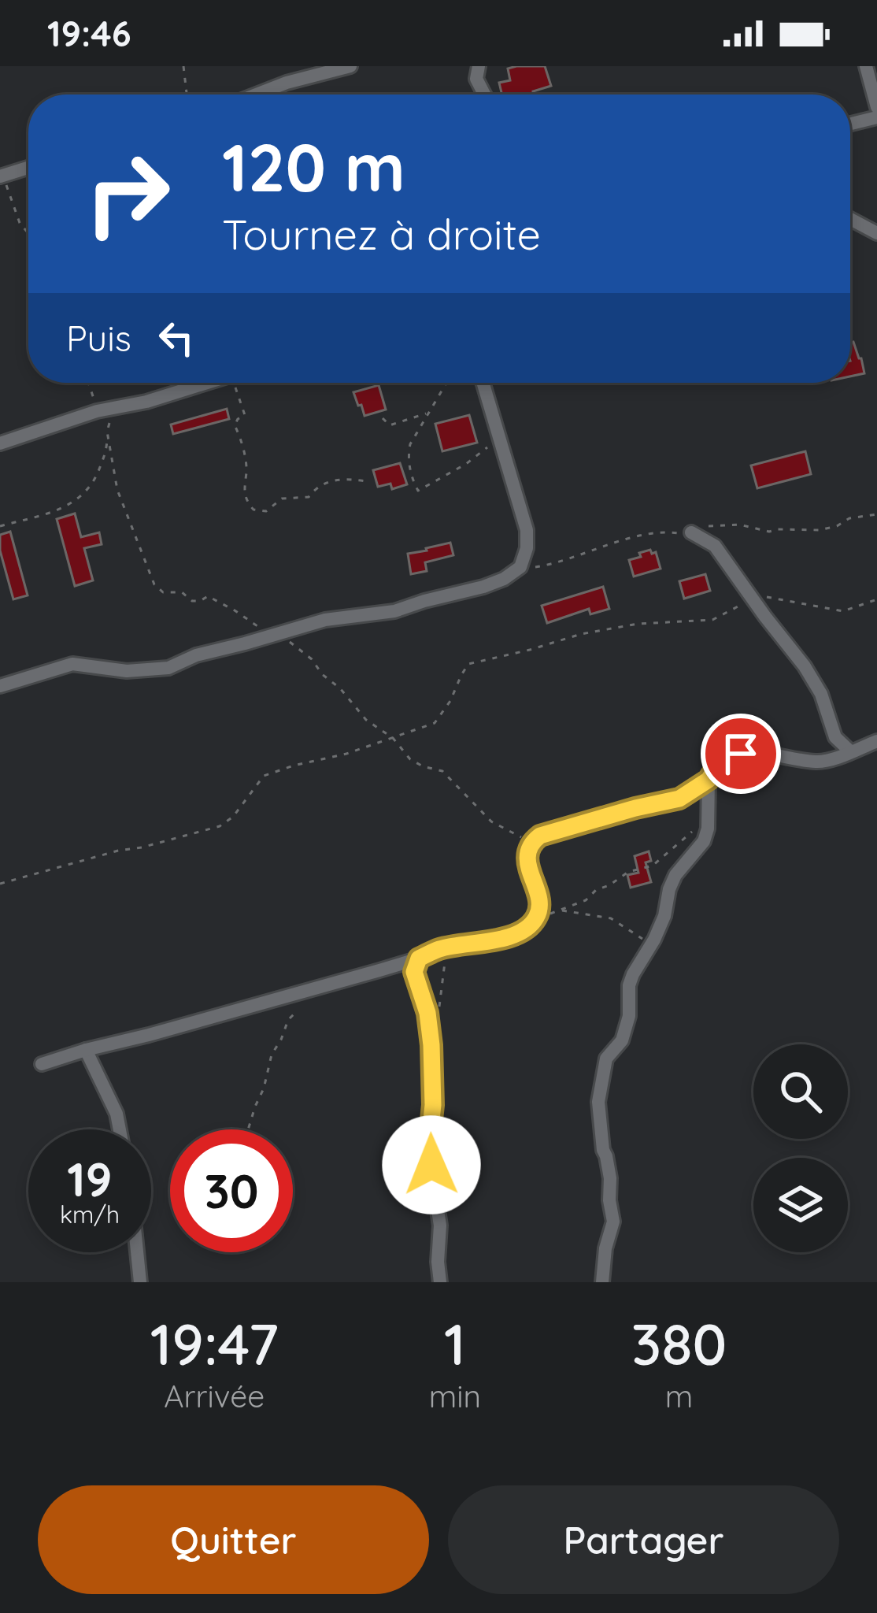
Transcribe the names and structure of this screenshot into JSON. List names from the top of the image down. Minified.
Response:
{"page":{"status":"19:46","turn":["120 m","Tournez à droite"],"then":"Puis","speed":"19 km/h","limit":"30","eta":["19:47","Arrivée","1","min","380","m"],"buttons":["Quitter","Partager"]}}
